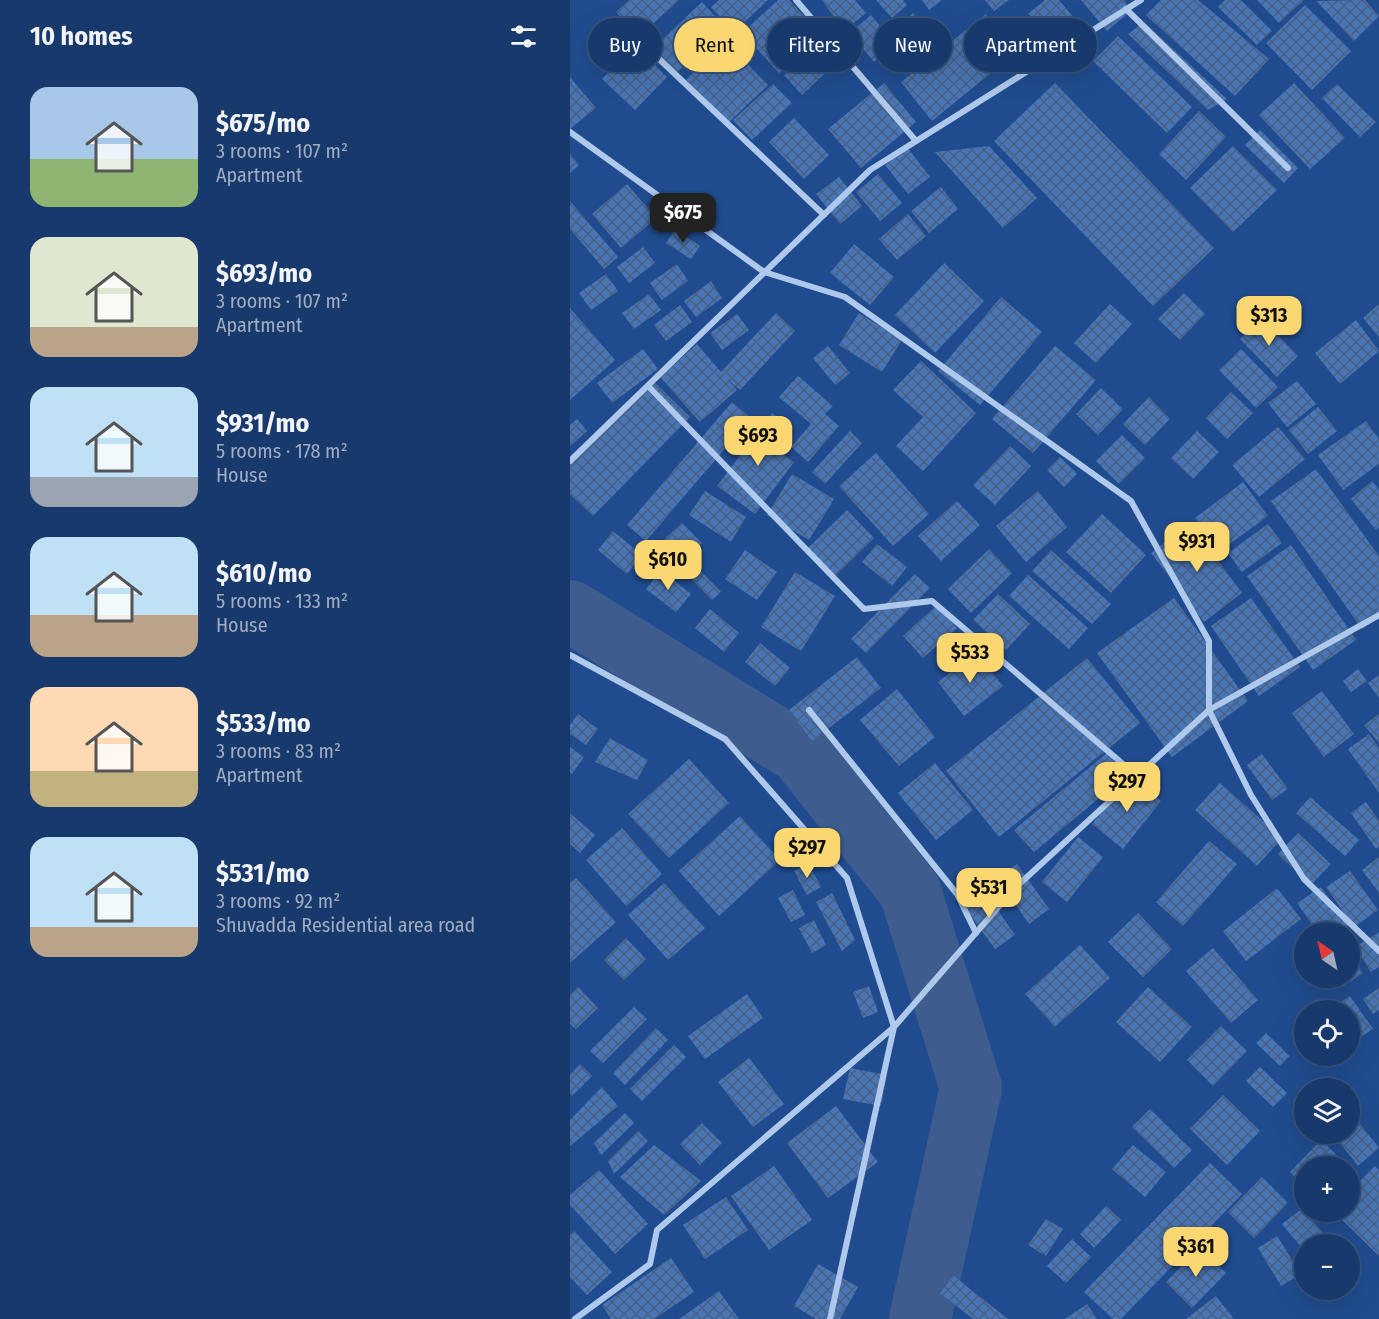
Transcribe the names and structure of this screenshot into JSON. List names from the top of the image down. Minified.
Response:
{"north":"top left","page":{"heading":"10 homes","chip":["Buy","Rent","Filters","New","Apartment"],"list":[{"name":"$675/mo","note":"3 rooms · 107 m² · Apartment"},{"name":"$693/mo","note":"3 rooms · 107 m² · Apartment"},{"name":"$931/mo","note":"5 rooms · 178 m² · House"},{"name":"$610/mo","note":"5 rooms · 133 m² · House"},{"name":"$533/mo","note":"3 rooms · 83 m² · Apartment"},{"name":"$531/mo","note":"3 rooms · 92 m² · Shuvadda Residential area road"}],"price":["$675","$313","$693","$931","$610","$533","$297","$297","$531","$361"],"map_buttons":["+","−"]}}
